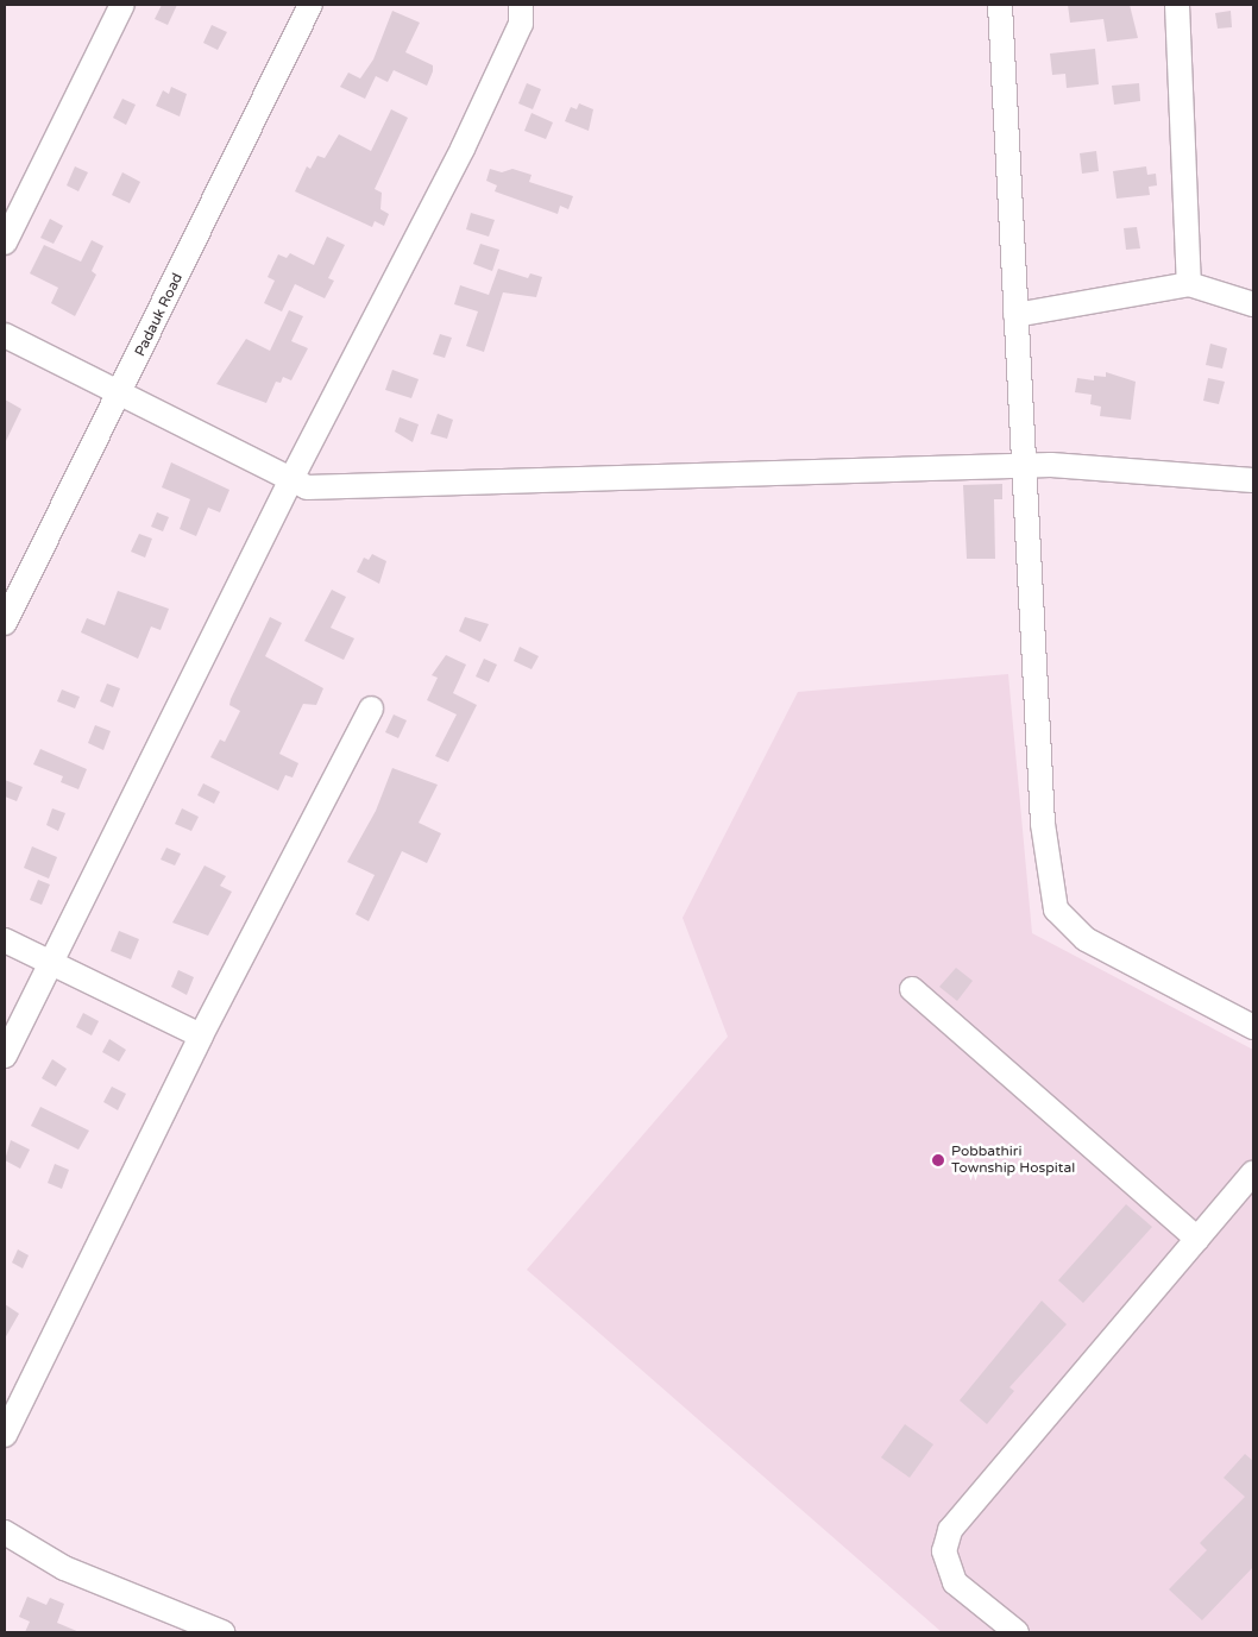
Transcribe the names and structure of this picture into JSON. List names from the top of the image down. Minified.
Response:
{"streets":{"street":["Padauk Road"]},"places":["Pobbathiri Township Hospital"]}
